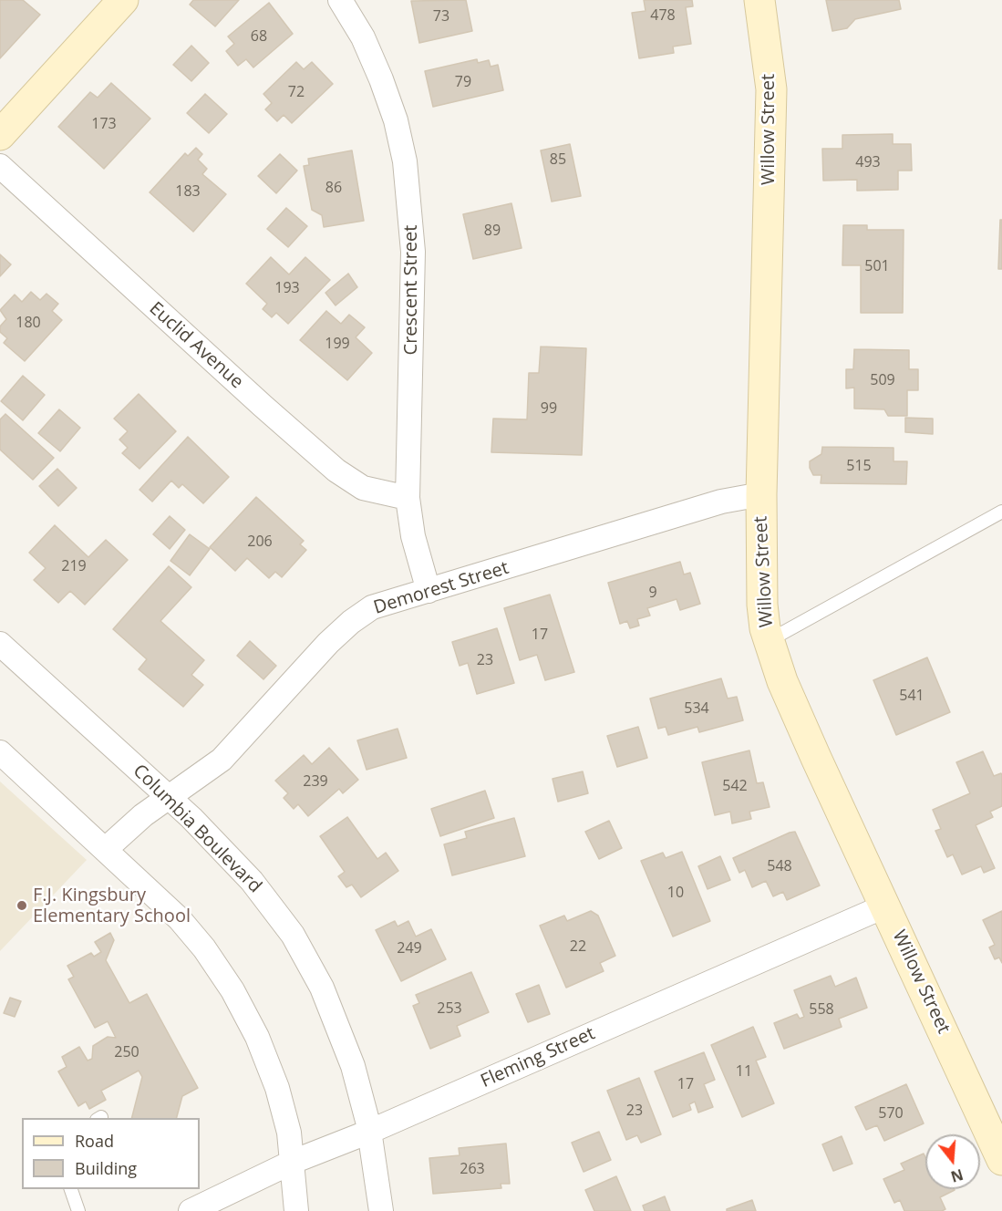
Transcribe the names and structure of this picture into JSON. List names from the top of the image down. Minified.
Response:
{"streets":{"street":["Willow Street","Crescent Street","Euclid Avenue","Demorest Street","Columbia Boulevard","Fleming Street"]},"crossings":[["Willow Street","Demorest Street"],["Willow Street","Fleming Street"],["Crescent Street","Euclid Avenue"],["Crescent Street","Demorest Street"],["Demorest Street","Columbia Boulevard"],["Columbia Boulevard","Fleming Street"]],"places":["F.J. Kingsbury Elementary School"],"house_numbers":["478","73","68","79","72","173","85","493","86","183","89","501","193","180","199","509","99","515","206","219","9","17","23","541","534","239","542","548","10","22","249","253","558","250","11","17","23","570","263"],"legend":["Road","Building"],"north":"bottom"}
